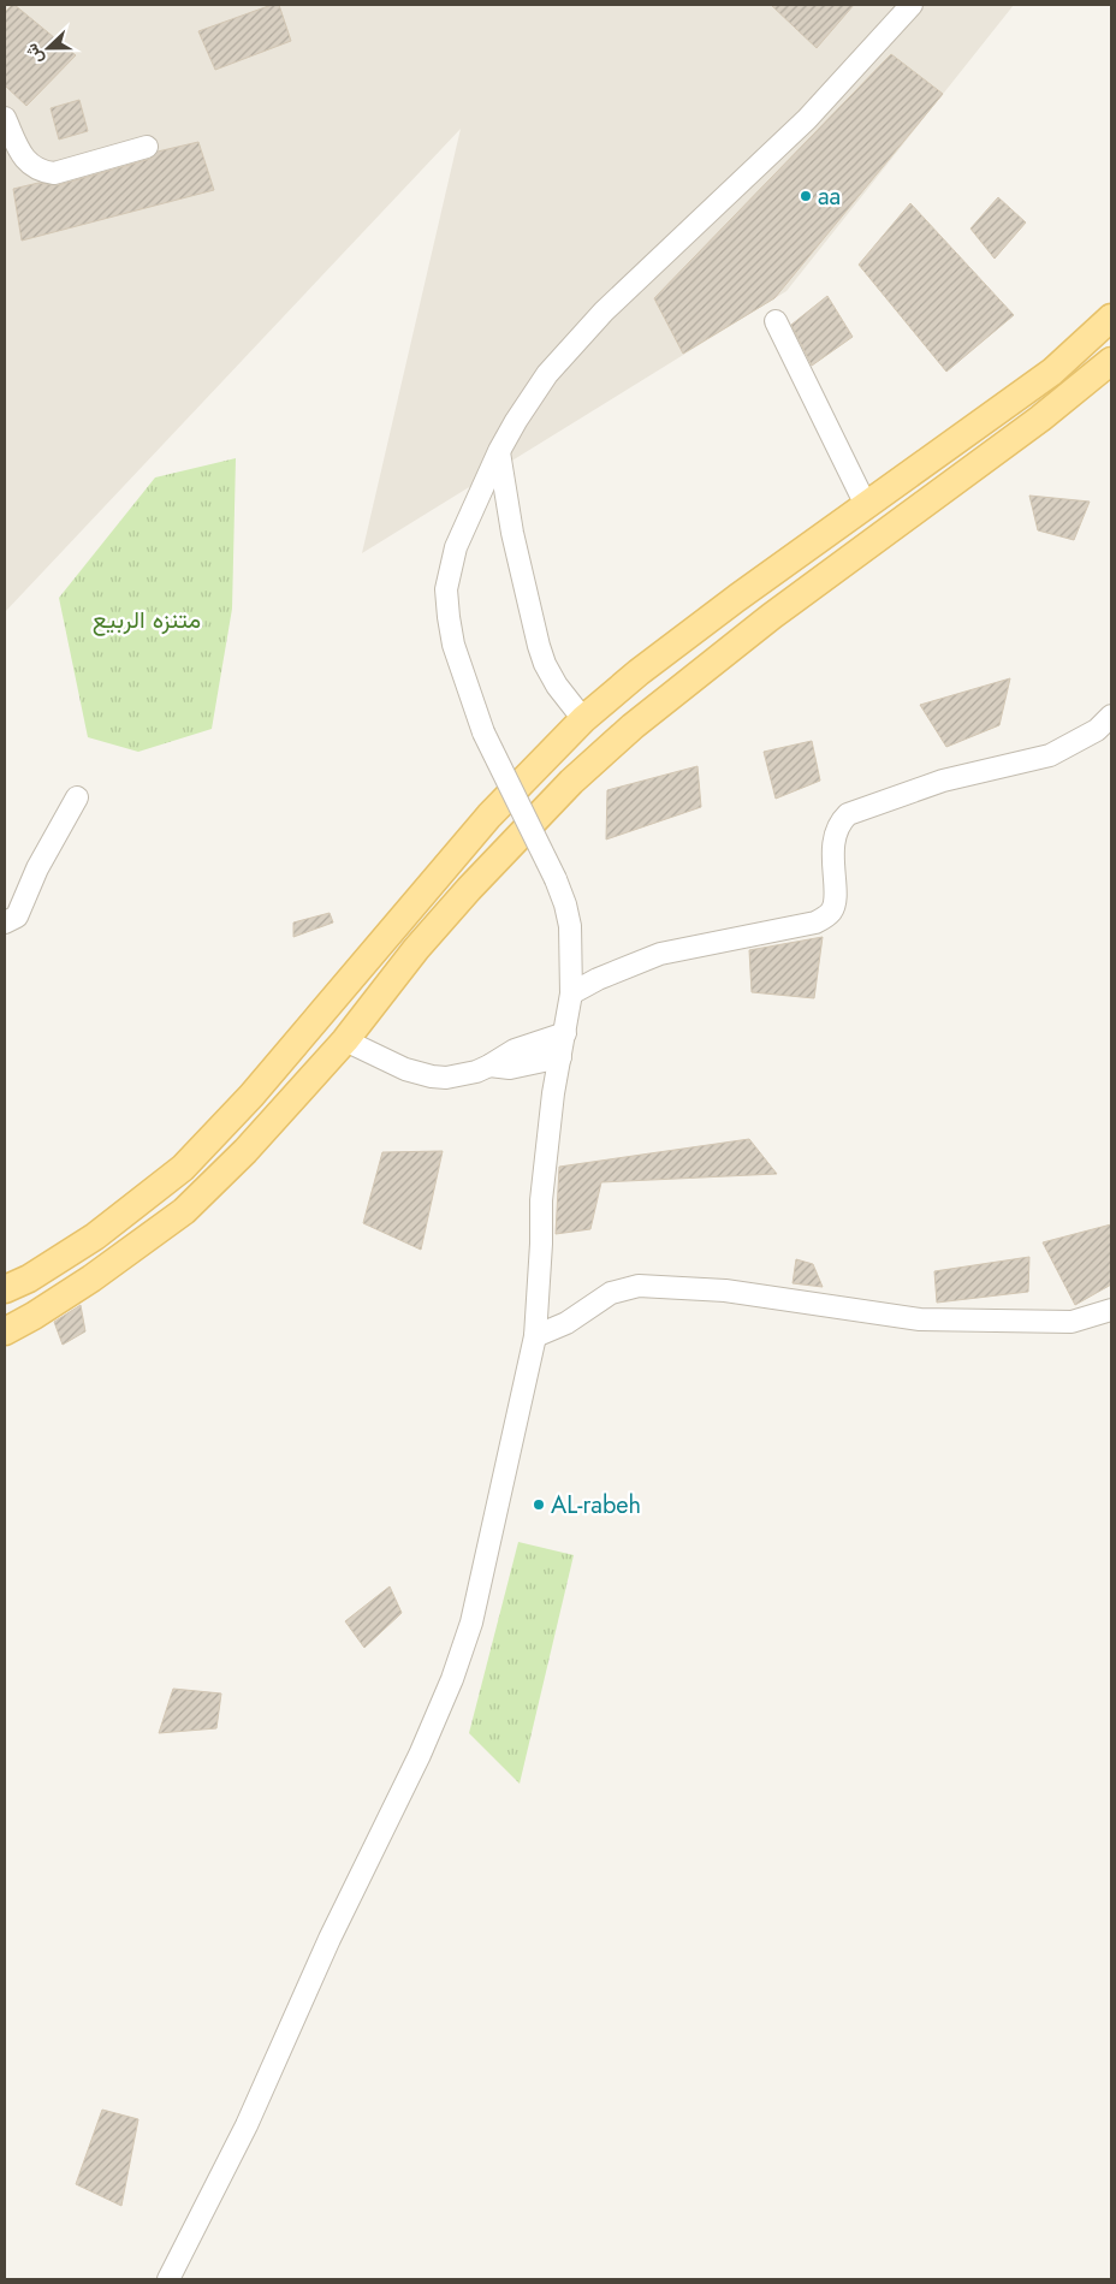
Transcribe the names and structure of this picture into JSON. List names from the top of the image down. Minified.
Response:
{"parks":["متنزه الربيع"],"places":["aa","AL-rabeh"],"north":"left"}
